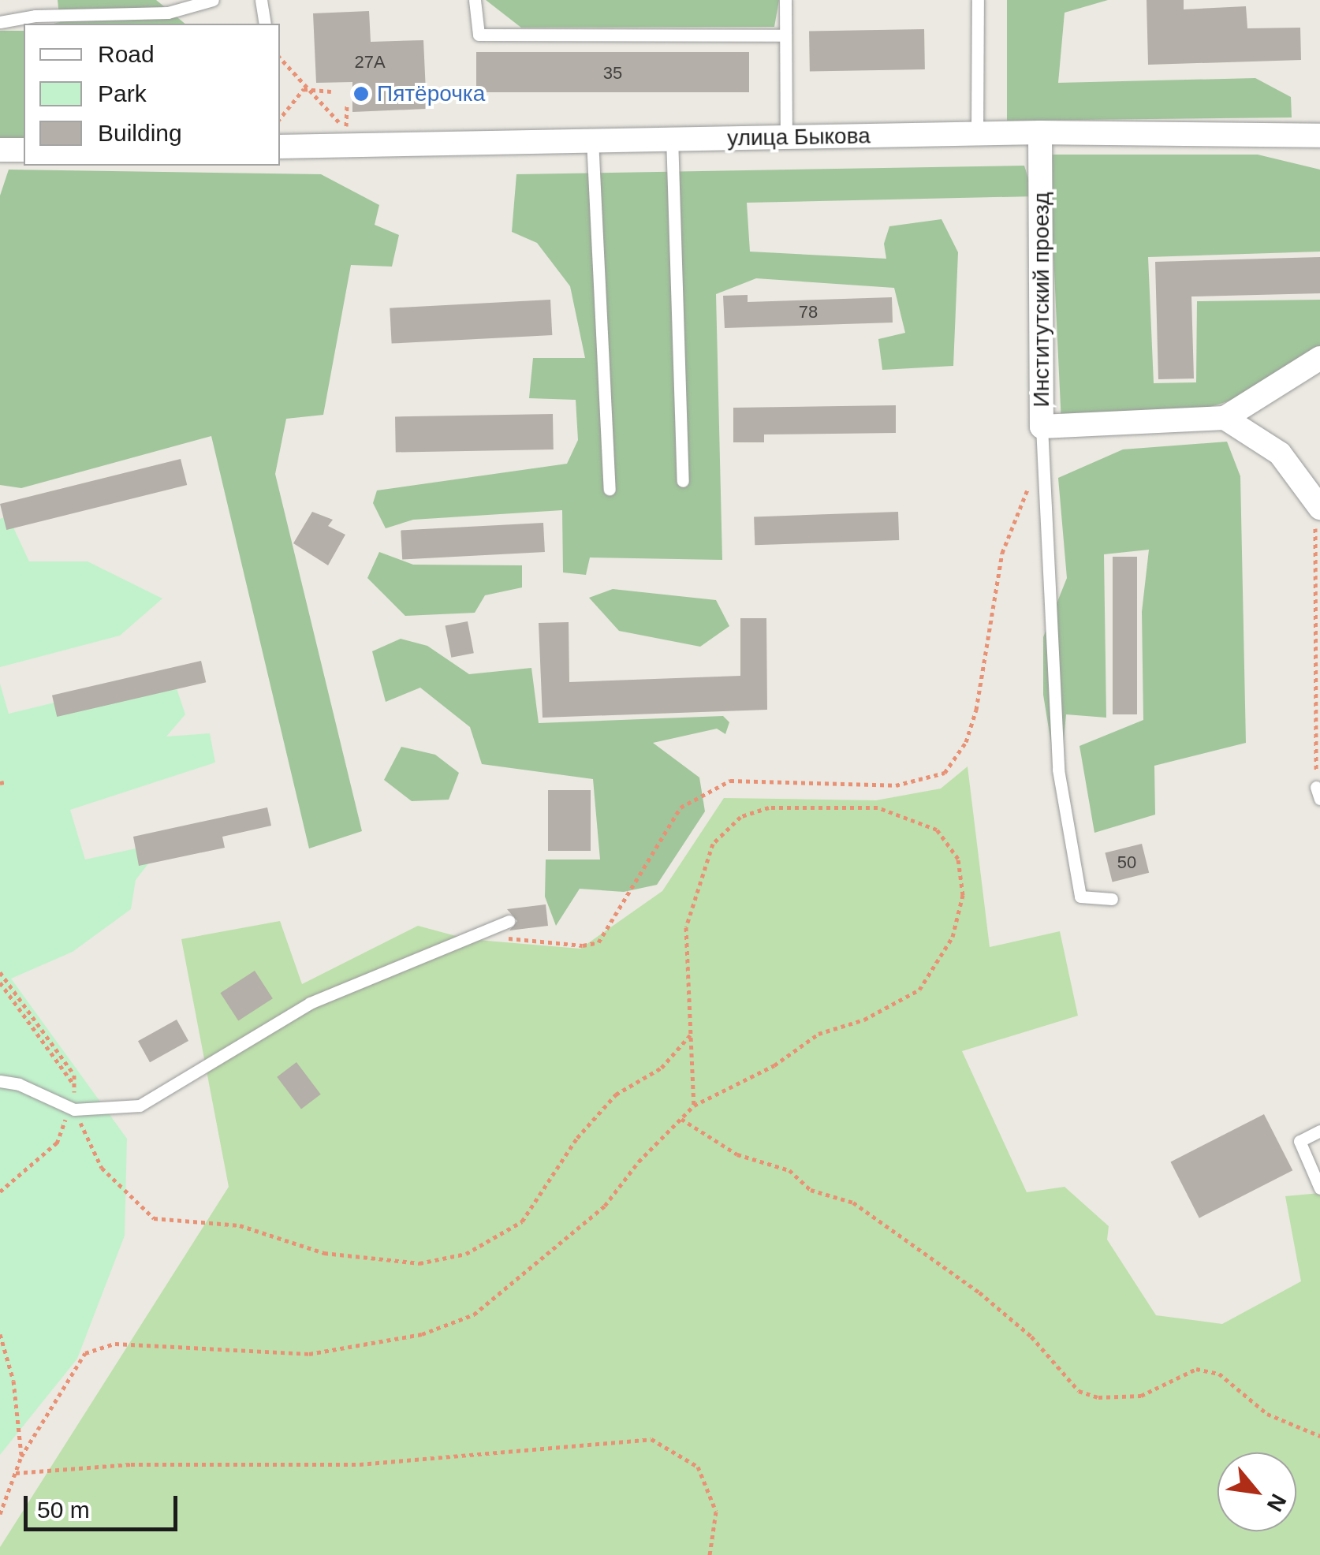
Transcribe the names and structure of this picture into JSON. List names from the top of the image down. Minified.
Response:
{"streets":{"street":["улица Быкова","Институтский проезд"]},"crossings":[["улица Быкова","Институтский проезд"]],"places":["Пятёрочка"],"house_numbers":["27А","35","78","50"],"legend":["Road","Park","Building"],"scale_bar":"50 m","north":"bottom right"}
